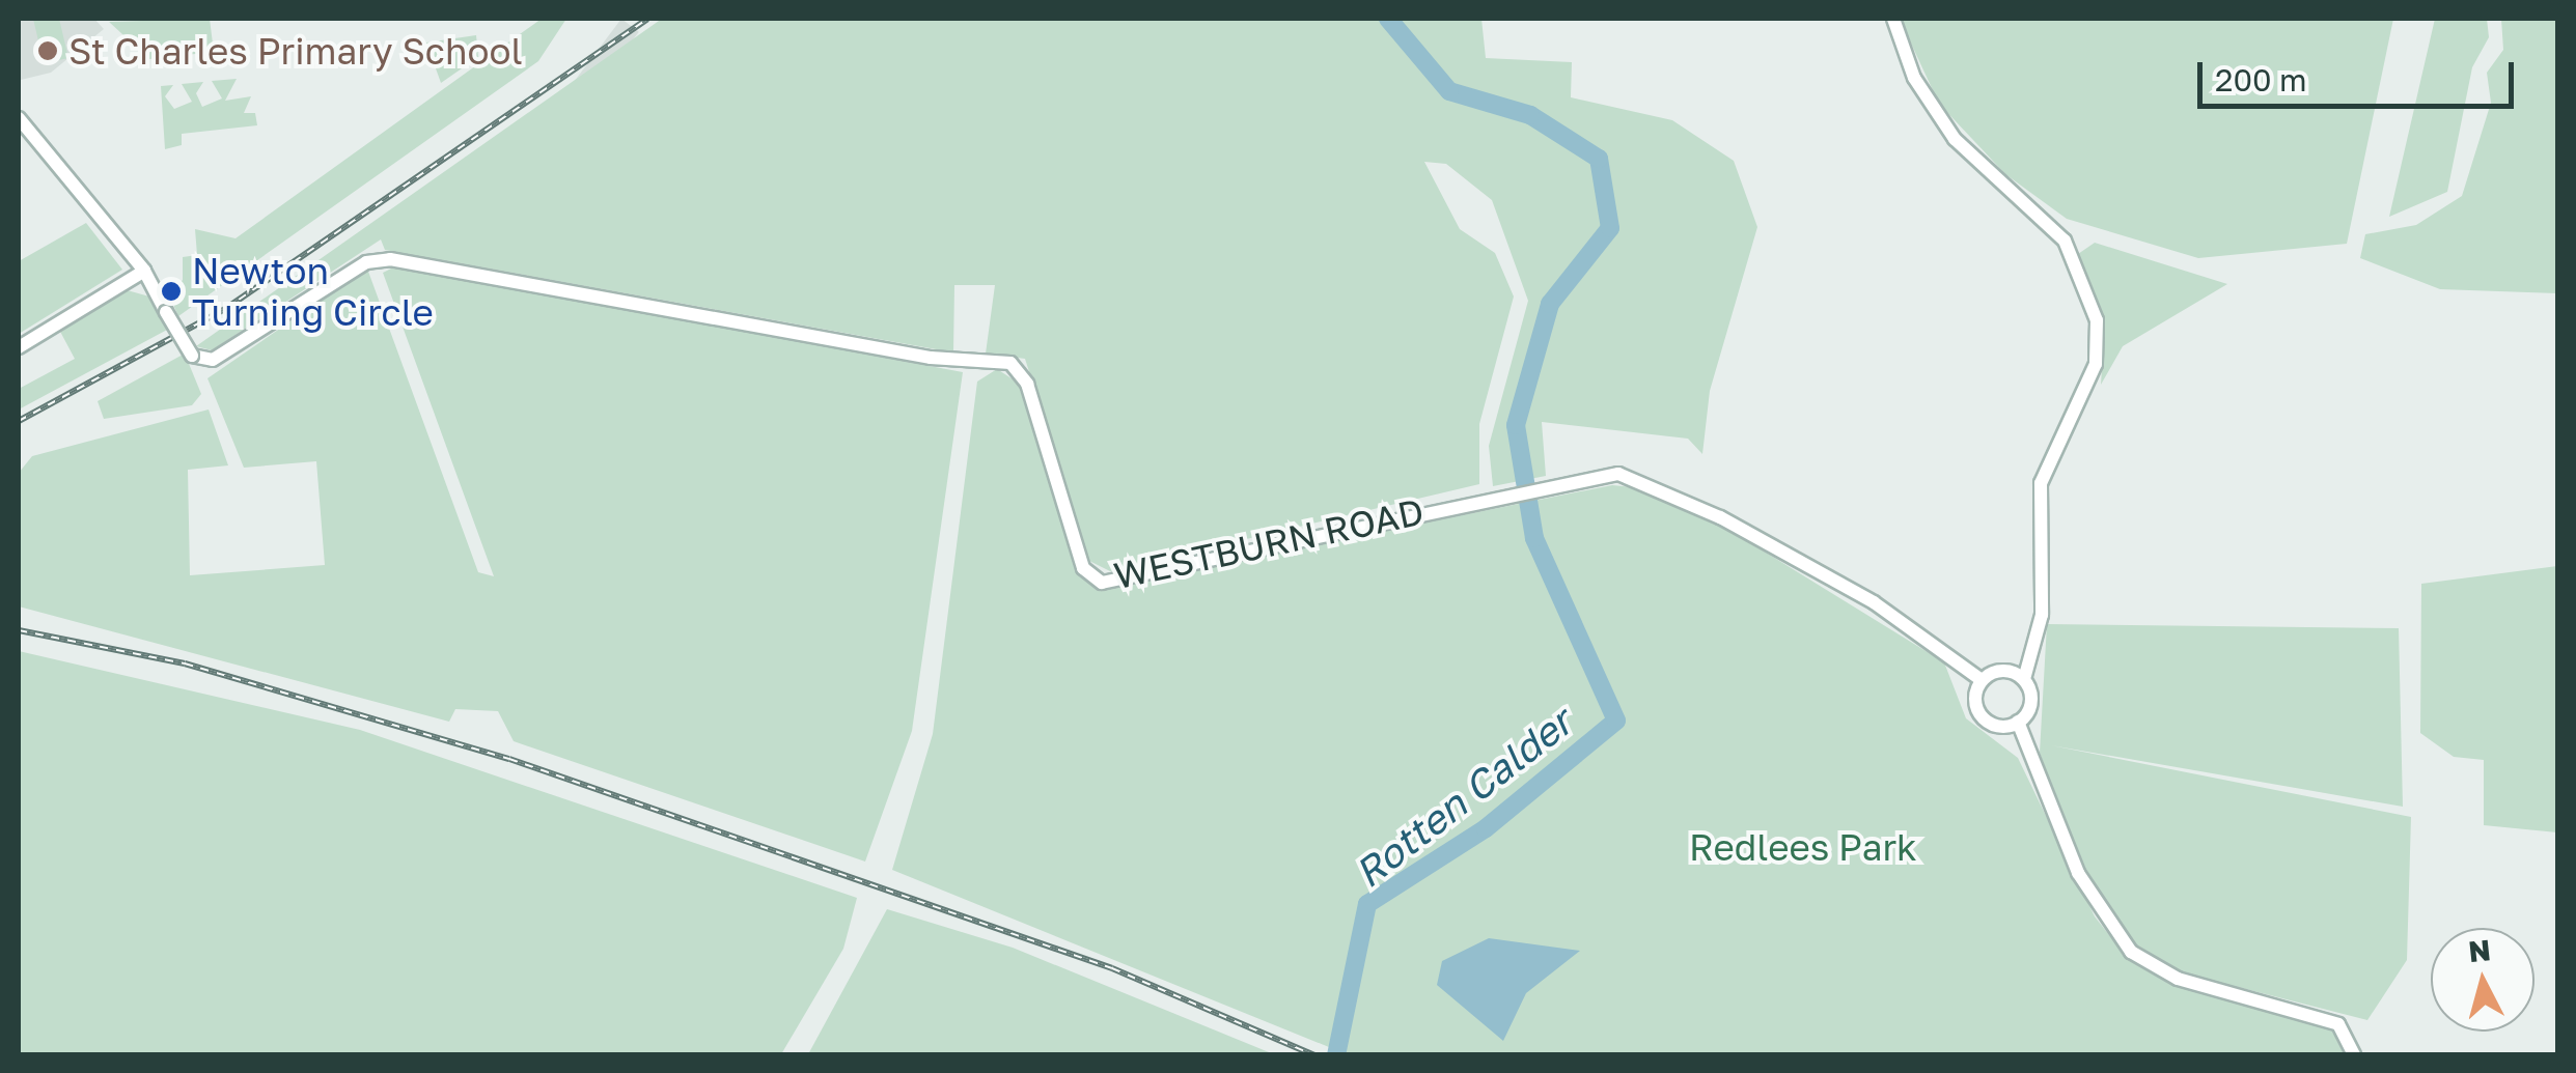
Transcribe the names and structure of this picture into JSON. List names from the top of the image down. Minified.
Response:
{"streets":{"street":["WESTBURN ROAD"]},"water":["Rotten Calder"],"parks":["Redlees Park"],"places":["St Charles Primary School","Newton Turning Circle"],"scale_bar":"200 m","north":"top"}
